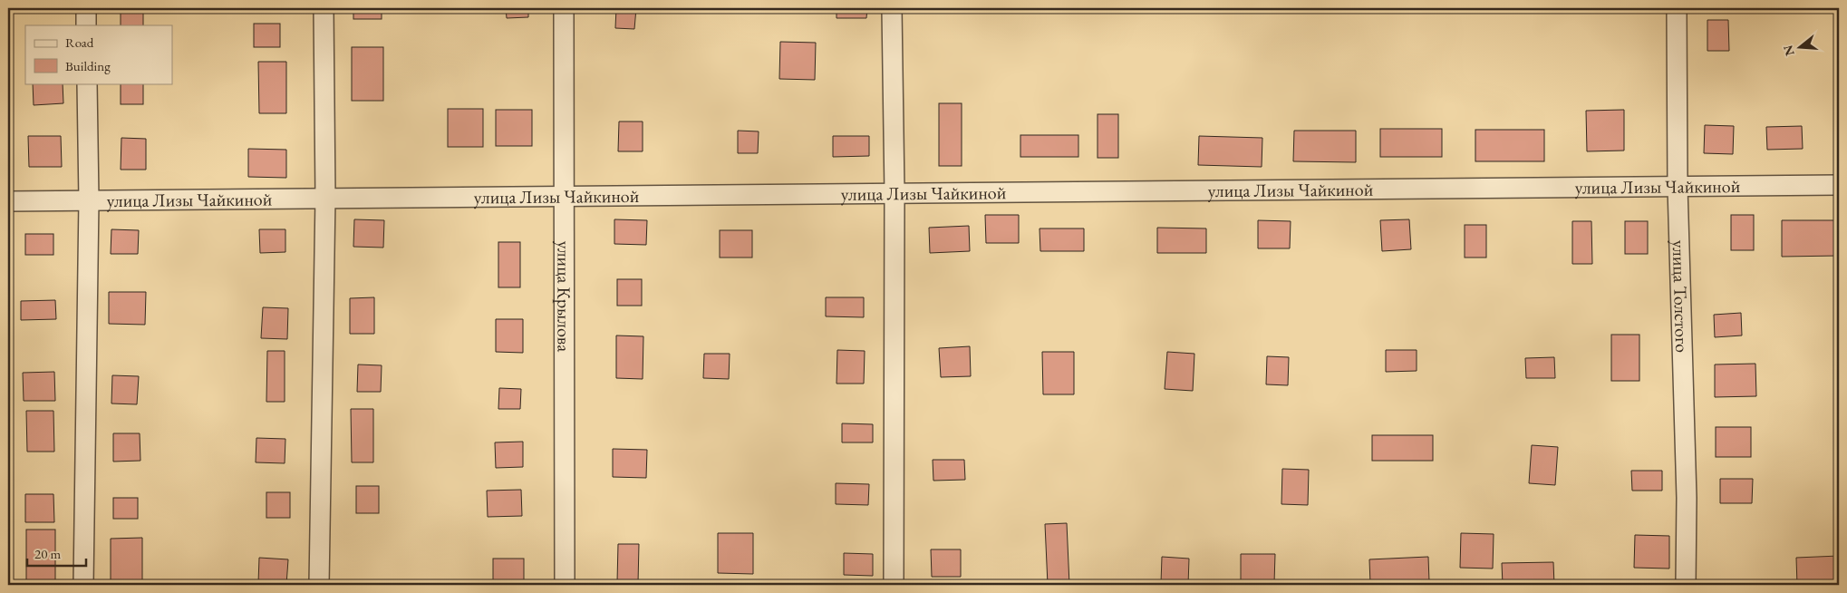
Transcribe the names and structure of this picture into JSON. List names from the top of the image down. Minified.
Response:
{"streets":{"street":["улица Лизы Чайкиной","улица Крылова","улица Толстого"]},"crossings":[["улица Лизы Чайкиной","улица Крылова"],["улица Лизы Чайкиной","улица Толстого"]],"legend":["Road","Building"],"scale_bar":"20 m","north":"left"}
